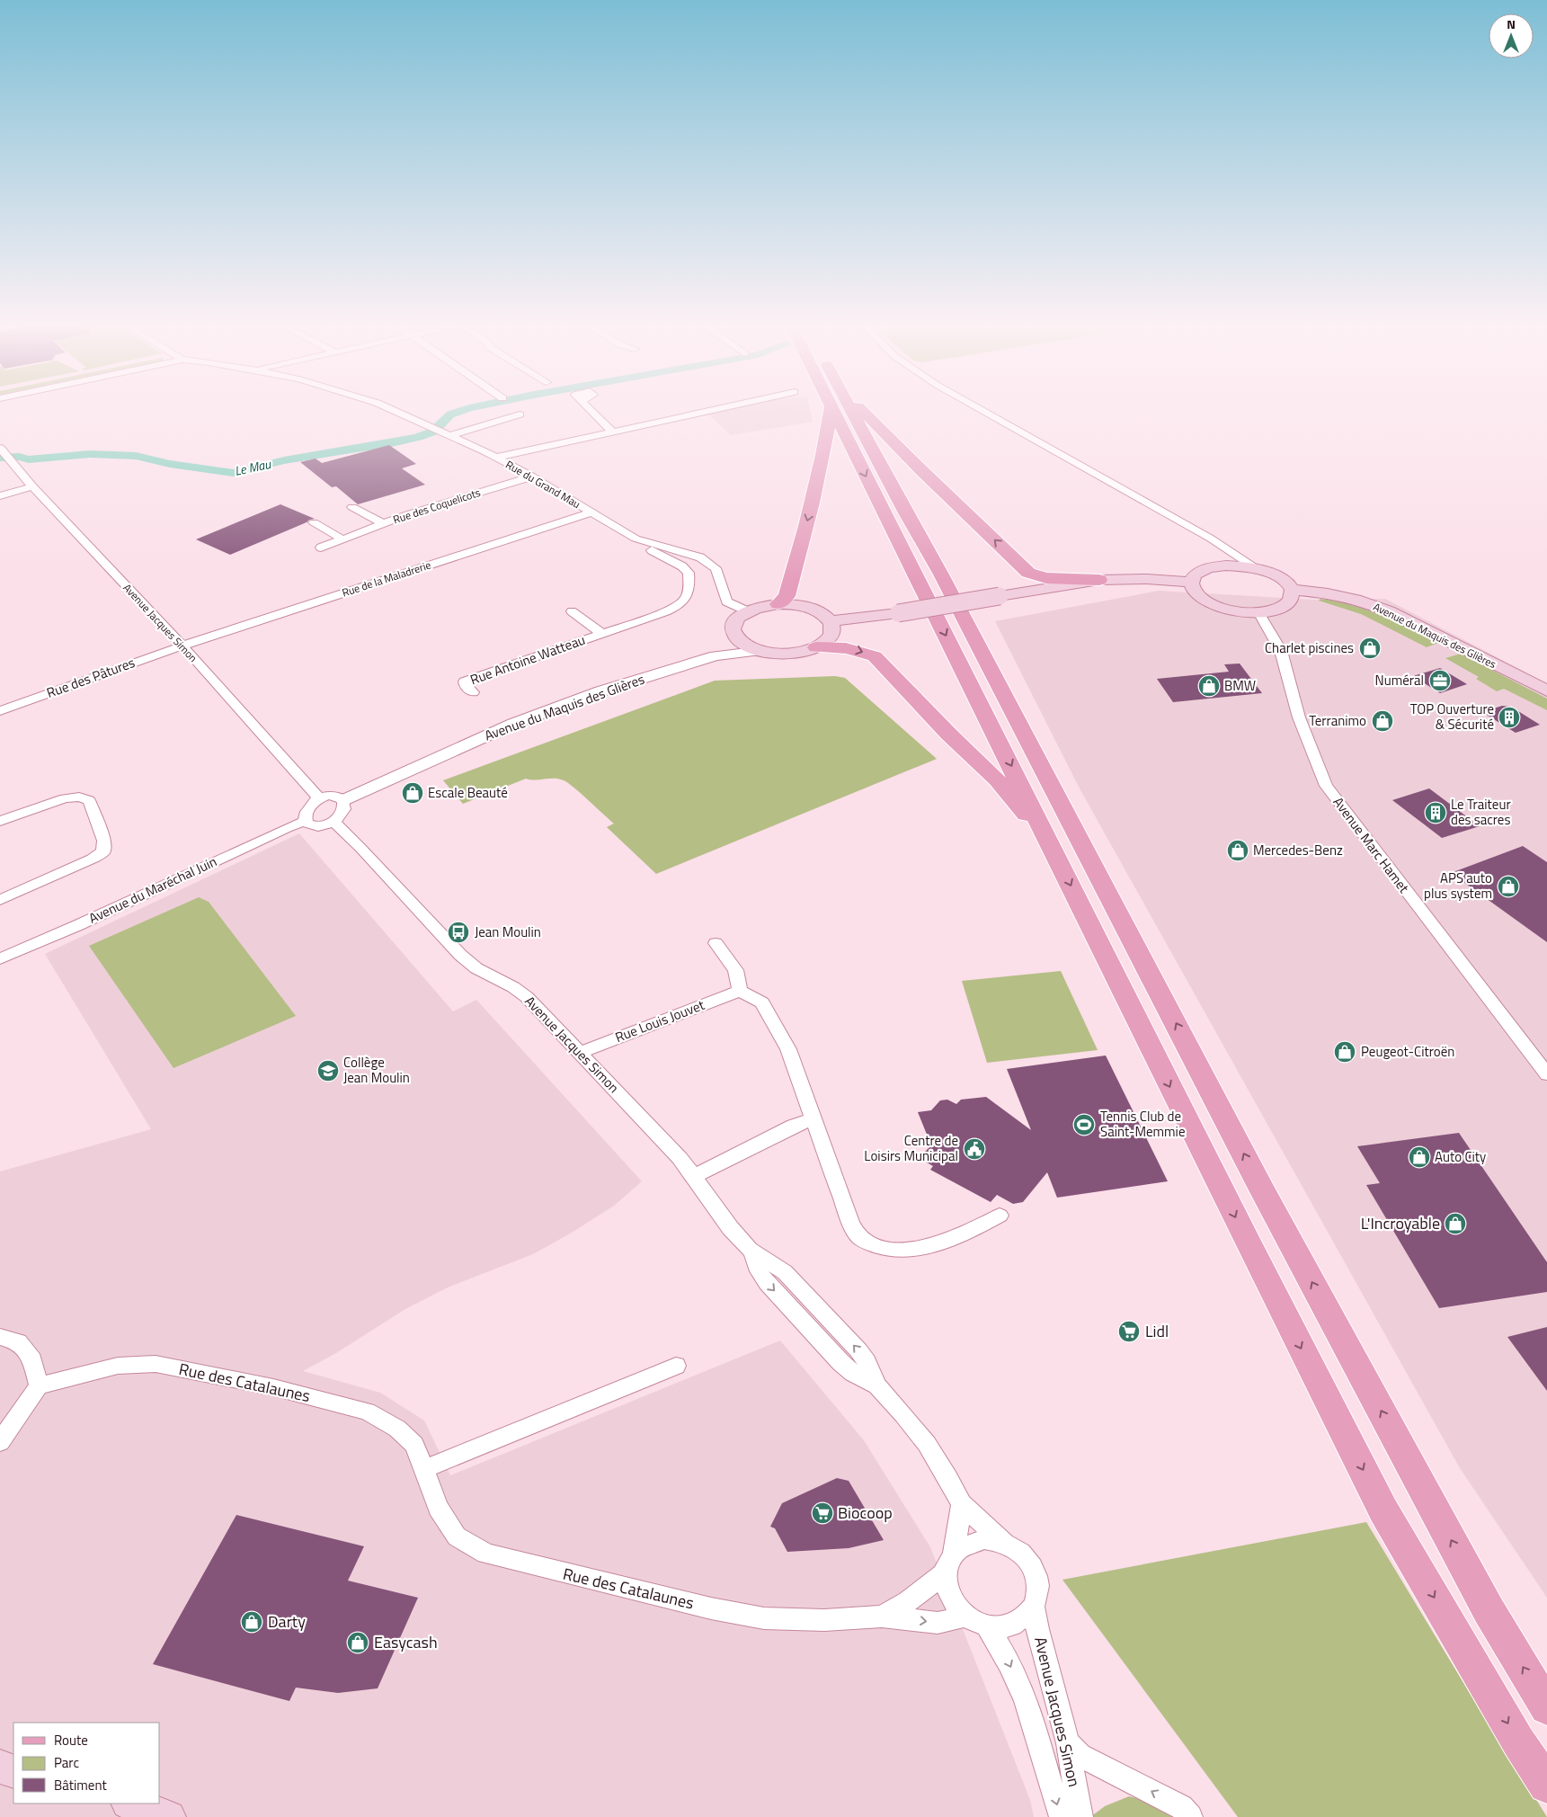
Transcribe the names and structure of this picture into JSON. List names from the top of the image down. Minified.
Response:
{"streets":{"main road":["Avenue du Maquis des Glières"],"street":["Rue du Grand Mau","Rue des Coquelicots","Rue de la Maladrerie","Avenue Jacques Simon","Rue Antoine Watteau","Rue des Pâtures","Avenue Marc Hamet","Avenue du Maréchal Juin","Rue Louis Jouvet","Rue des Catalaunes"]},"crossings":[["Rue du Grand Mau","Rue des Coquelicots"],["Rue du Grand Mau","Rue de la Maladrerie"],["Rue du Grand Mau","Rue Antoine Watteau"],["Rue de la Maladrerie","Avenue Jacques Simon"],["Rue de la Maladrerie","Rue des Pâtures"],["Avenue Jacques Simon","Avenue du Maquis des Glières"],["Avenue Jacques Simon","Rue des Pâtures"],["Avenue Jacques Simon","Avenue du Maréchal Juin"],["Avenue Jacques Simon","Rue Louis Jouvet"],["Avenue Jacques Simon","Rue des Catalaunes"],["Avenue du Maquis des Glières","Avenue du Maréchal Juin"]],"water":["Le Mau"],"places":{"shop":["Charlet piscines","BMW","Terranimo","Escale Beauté","Mercedes-Benz","APS auto plus system","Peugeot-Citroën","Auto City","L'Incroyable","Darty","Easycash"],"office":["Numéral"],"building":["TOP Ouverture & Sécurité","Le Traiteur des sacres"],"bus stop":["Jean Moulin"],"school or university":["Collège Jean Moulin"],"sports":["Tennis Club de Saint-Memmie"],"public building":["Centre de Loisirs Municipal"],"supermarket":["Lidl","Biocoop"]},"legend":["Route","Parc","Bâtiment"],"north":"top"}
